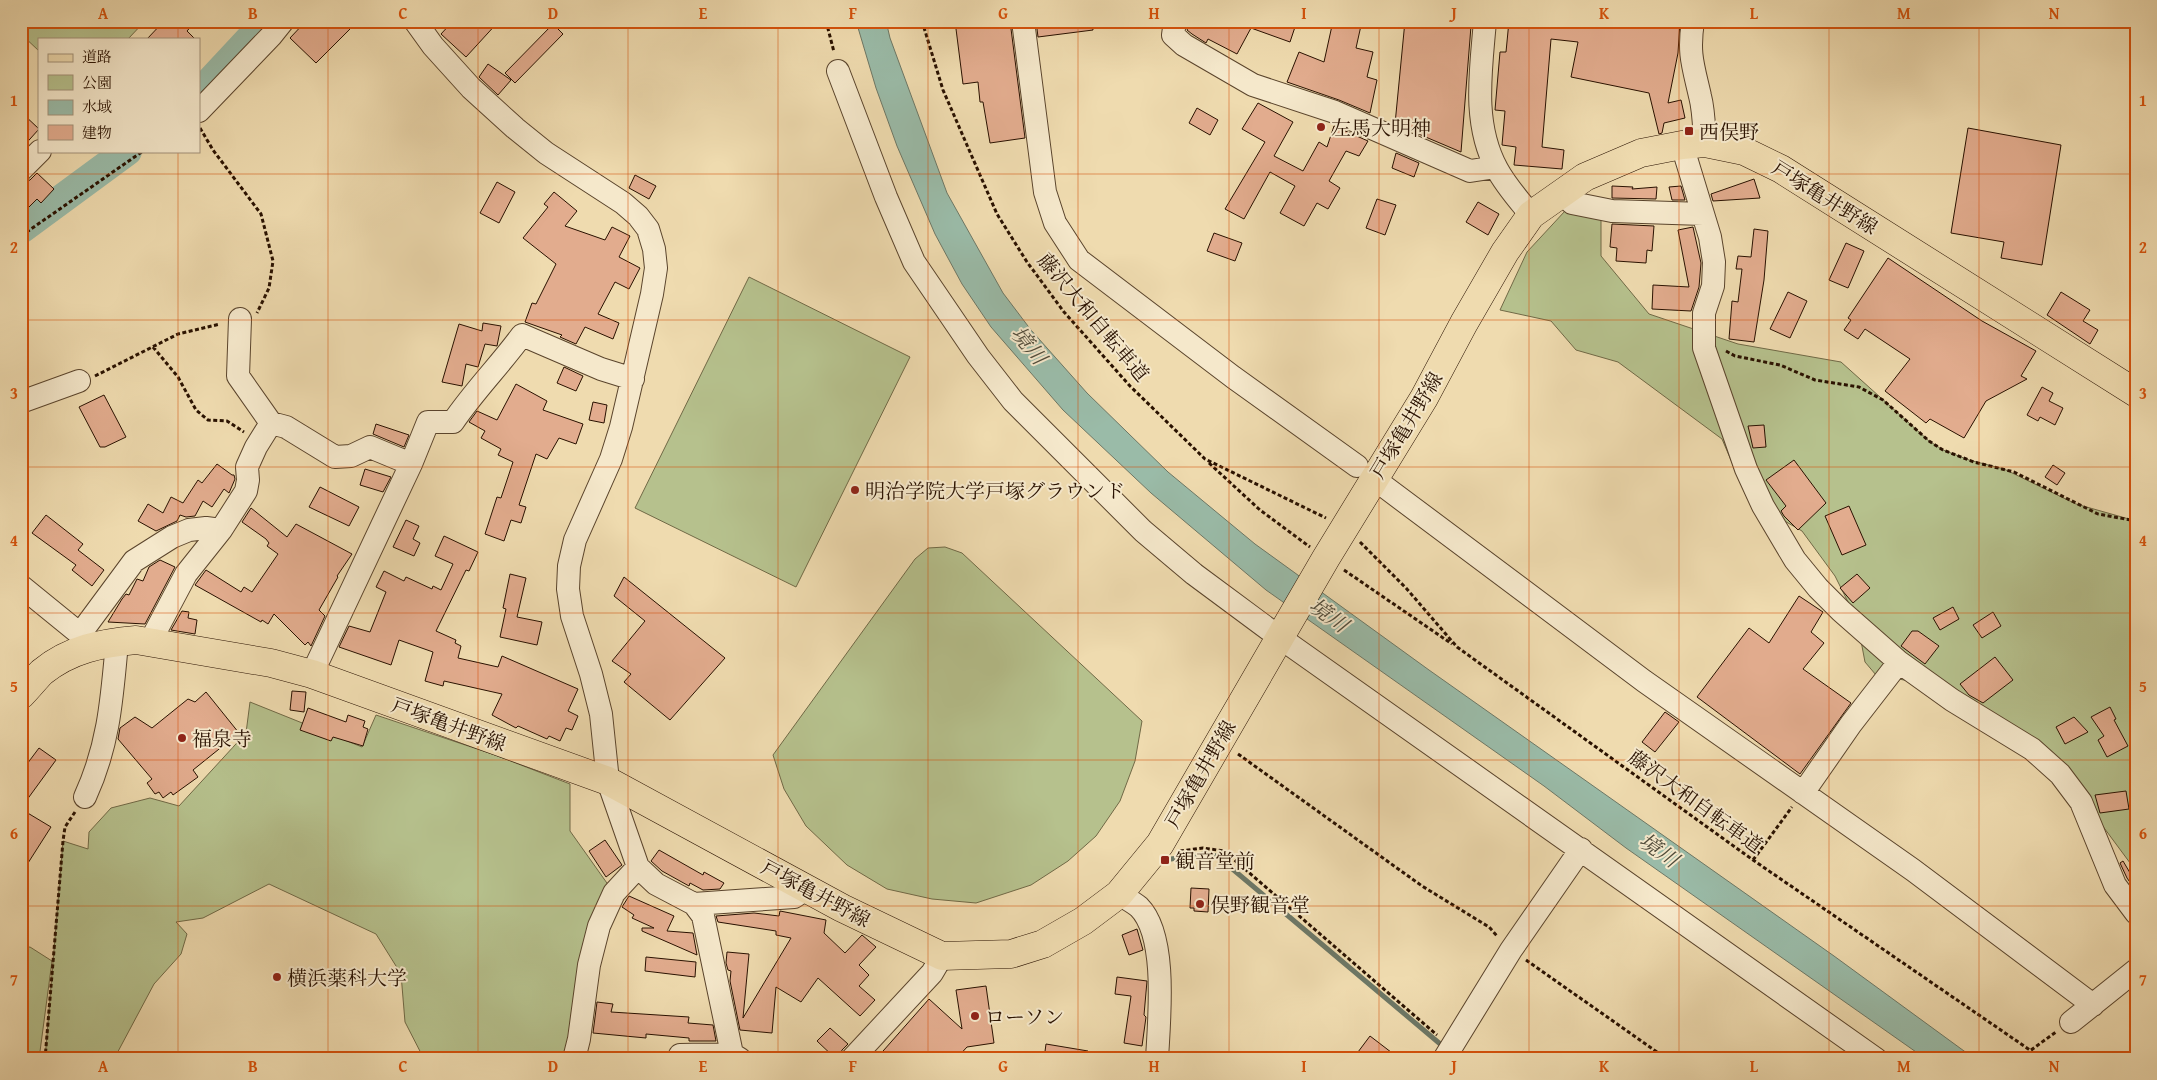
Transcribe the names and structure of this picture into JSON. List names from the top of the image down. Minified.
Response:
{"streets":{"main road":["戸塚亀井野線"],"path":["藤沢大和自転車道"]},"water":["境川"],"places":{"other":["左馬大明神","明治学院大学戸塚グラウンド","福泉寺","俣野観音堂","横浜薬科大学","ローソン"],"transit":["西俣野","観音堂前"]},"legend":["道路","公園","水域","建物"],"grid":{"columns":["A","B","C","D","E","F","G","H","I","J","K","L","M","N"],"rows":["1","2","3","4","5","6","7"]}}
